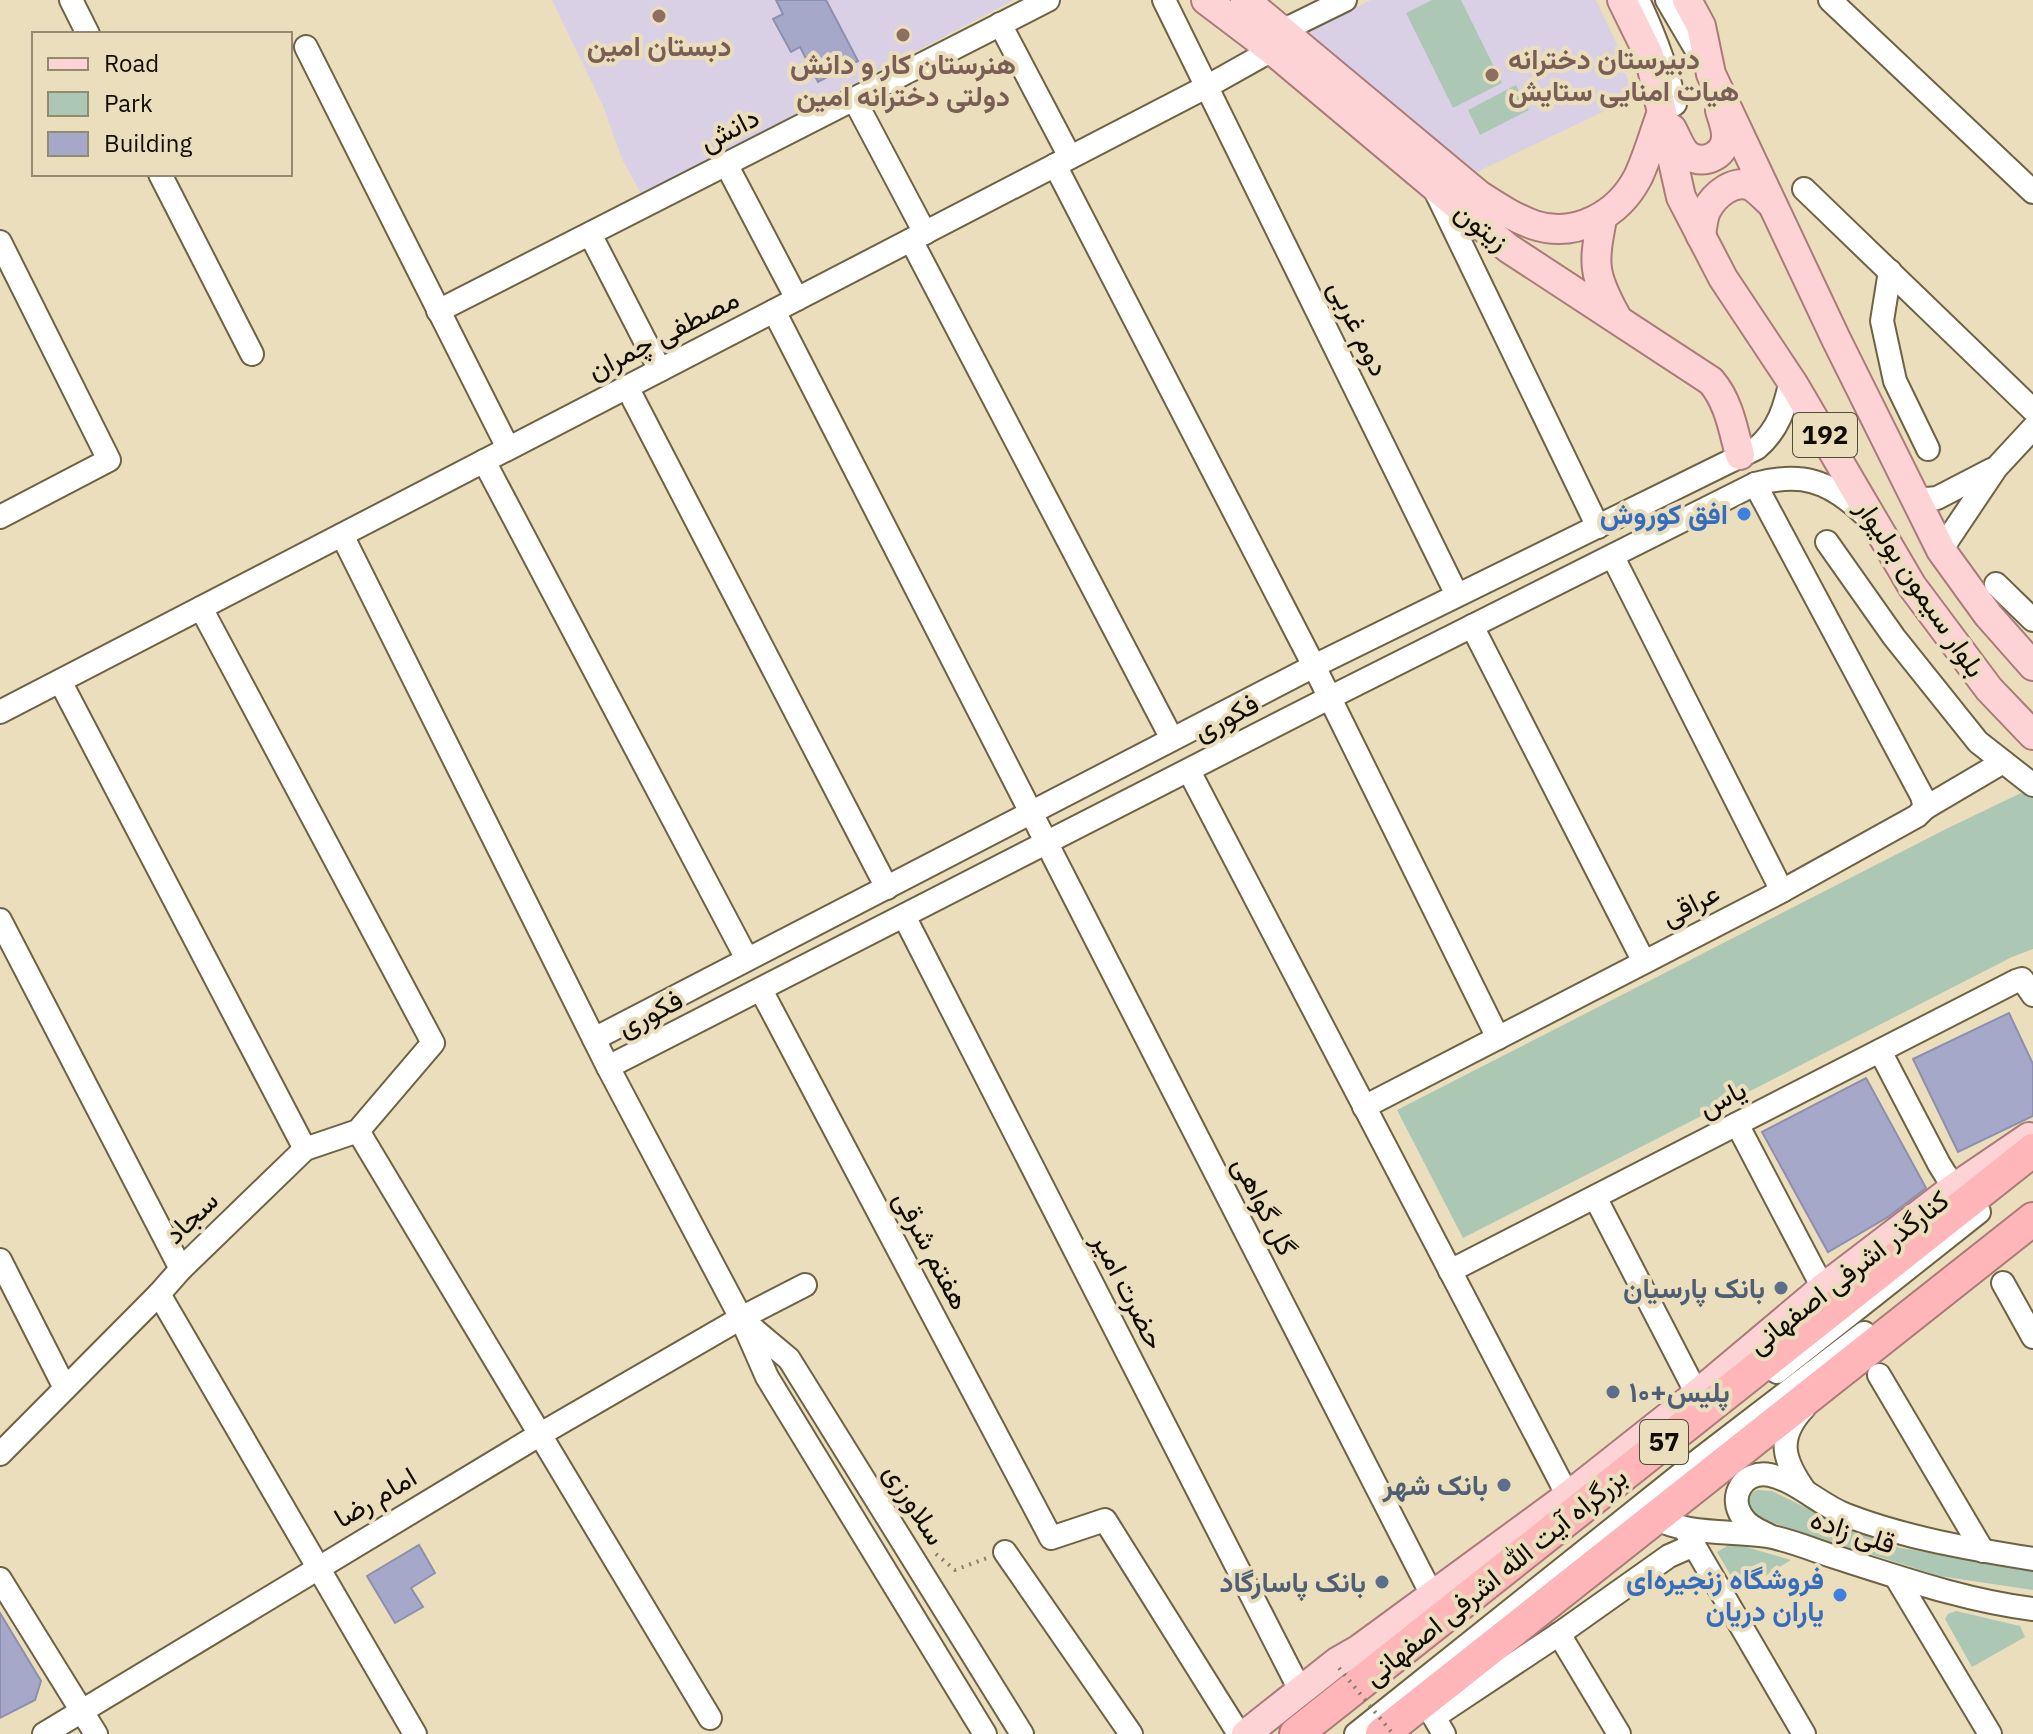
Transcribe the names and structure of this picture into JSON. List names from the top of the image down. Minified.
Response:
{"streets":{"highway":["57","بزرگراه آیت الله اشرفی اصفهانی"],"main road":["زیتون","192","بلوار سیمون بولیوار","کنارگذر اشرفی اصفهانی"],"street":["دانش","دوم غربی","مصطفی چمران","فکوری","عراقی","یاس","گل گواهی","سجاد","هفتم شرقی","حضرت امیر","امام رضا","سلاورزی","قلی زاده"]},"crossings":[["زیتون","مصطفی چمران"],["زیتون","فکوری"],["دوم غربی","مصطفی چمران"],["دوم غربی","فکوری"],["مصطفی چمران","گل گواهی"],["مصطفی چمران","سلاورزی"],["بلوار سیمون بولیوار","فکوری"],["فکوری","گل گواهی"],["فکوری","هفتم شرقی"],["فکوری","حضرت امیر"],["فکوری","سلاورزی"],["گل گواهی","کنارگذر اشرفی اصفهانی"],["کنارگذر اشرفی اصفهانی","حضرت امیر"],["امام رضا","سلاورزی"],["قلی زاده","بزرگراه آیت الله اشرفی اصفهانی"]],"places":["دبستان امین","هنرستان کار و دانش دولتی دخترانه امین","دبیرستان دخترانه هیات امنایی ستایش","افق کوروش","بانک پارسیان","پلیس+۱۰","بانک شهر","بانک پاسارگاد","فروشگاه زنجیره‌ای یاران دریان"],"legend":["Road","Park","Building"]}
